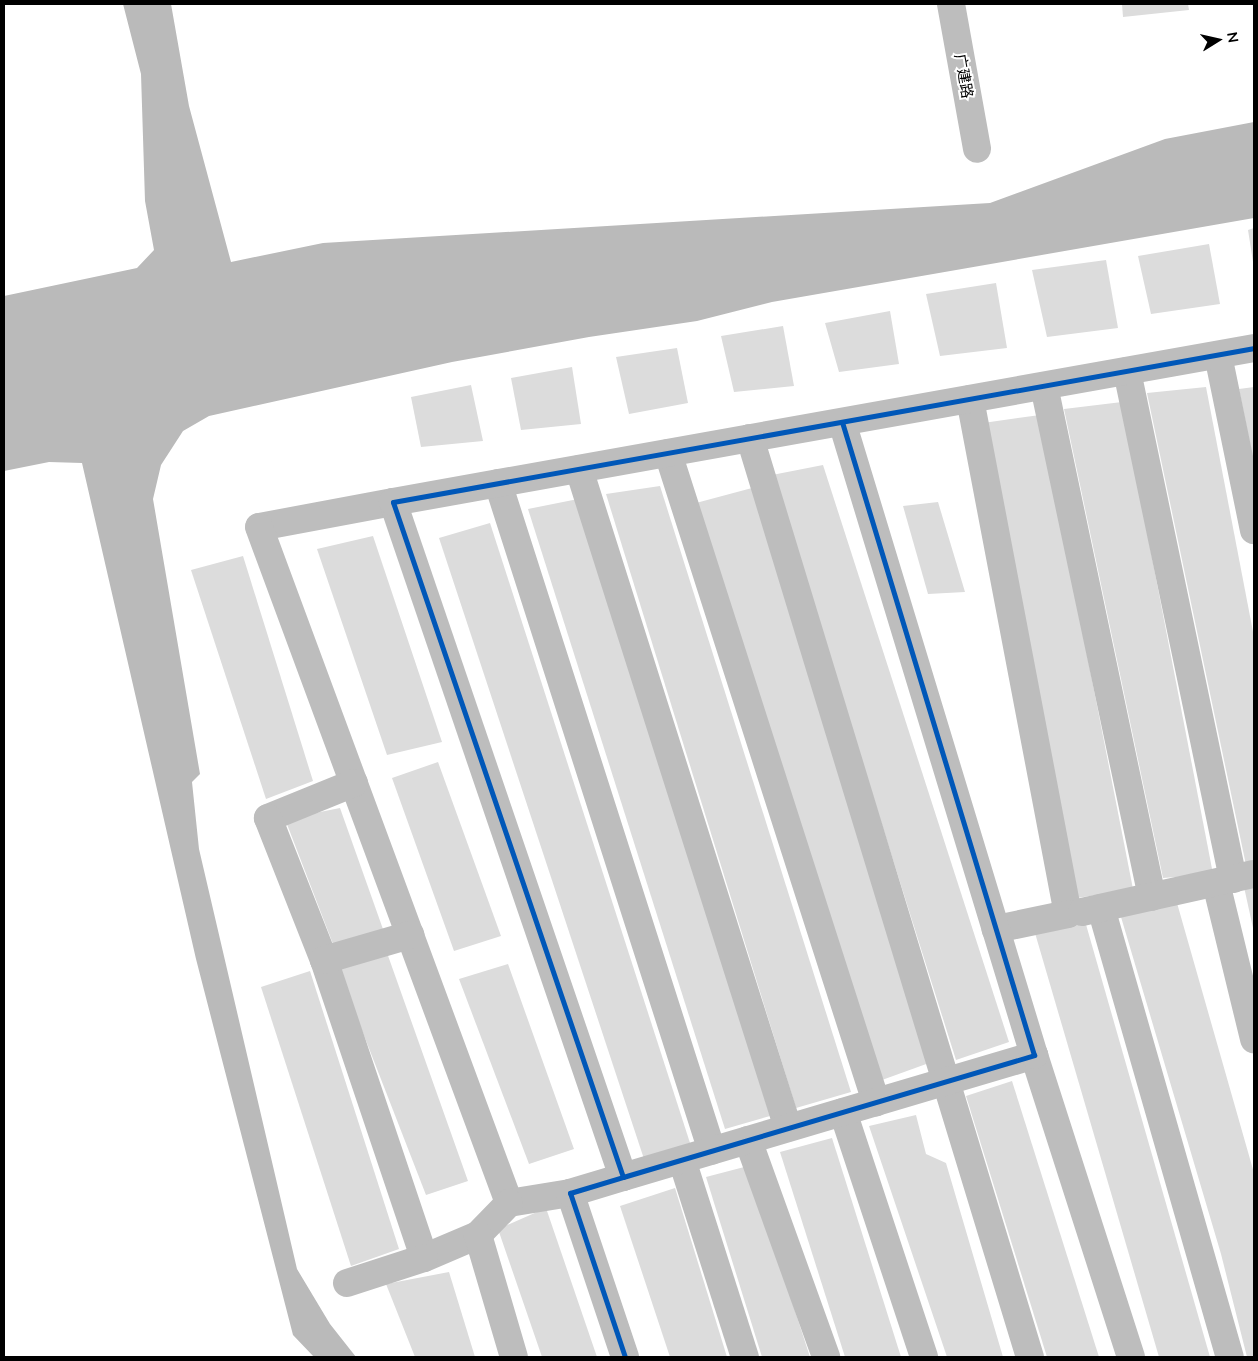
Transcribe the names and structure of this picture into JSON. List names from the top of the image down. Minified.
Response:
{"streets":{"street":["广建路"]},"north":"right"}
